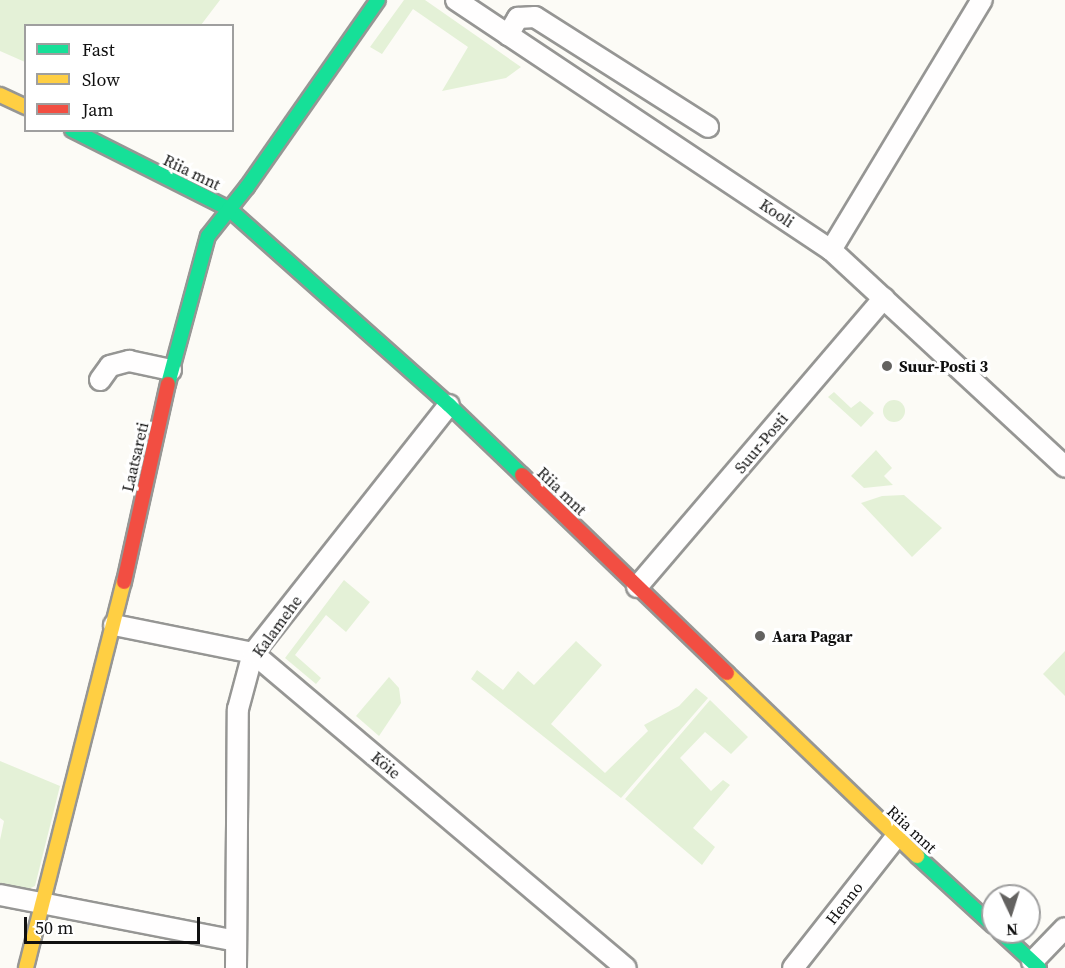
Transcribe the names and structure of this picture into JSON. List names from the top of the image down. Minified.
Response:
{"streets":{"main road":["Riia mnt","Laatsareti"],"street":["Kooli","Suur-Posti","Kalamehe","Köie","Henno"]},"crossings":[["Riia mnt","Suur-Posti"],["Riia mnt","Laatsareti"],["Riia mnt","Kalamehe"],["Riia mnt","Henno"],["Kooli","Suur-Posti"],["Laatsareti","Köie"],["Kalamehe","Köie"]],"places":["Suur-Posti 3","Aara Pagar"],"legend":["Fast","Slow","Jam"],"scale_bar":"50 m","north":"bottom"}
